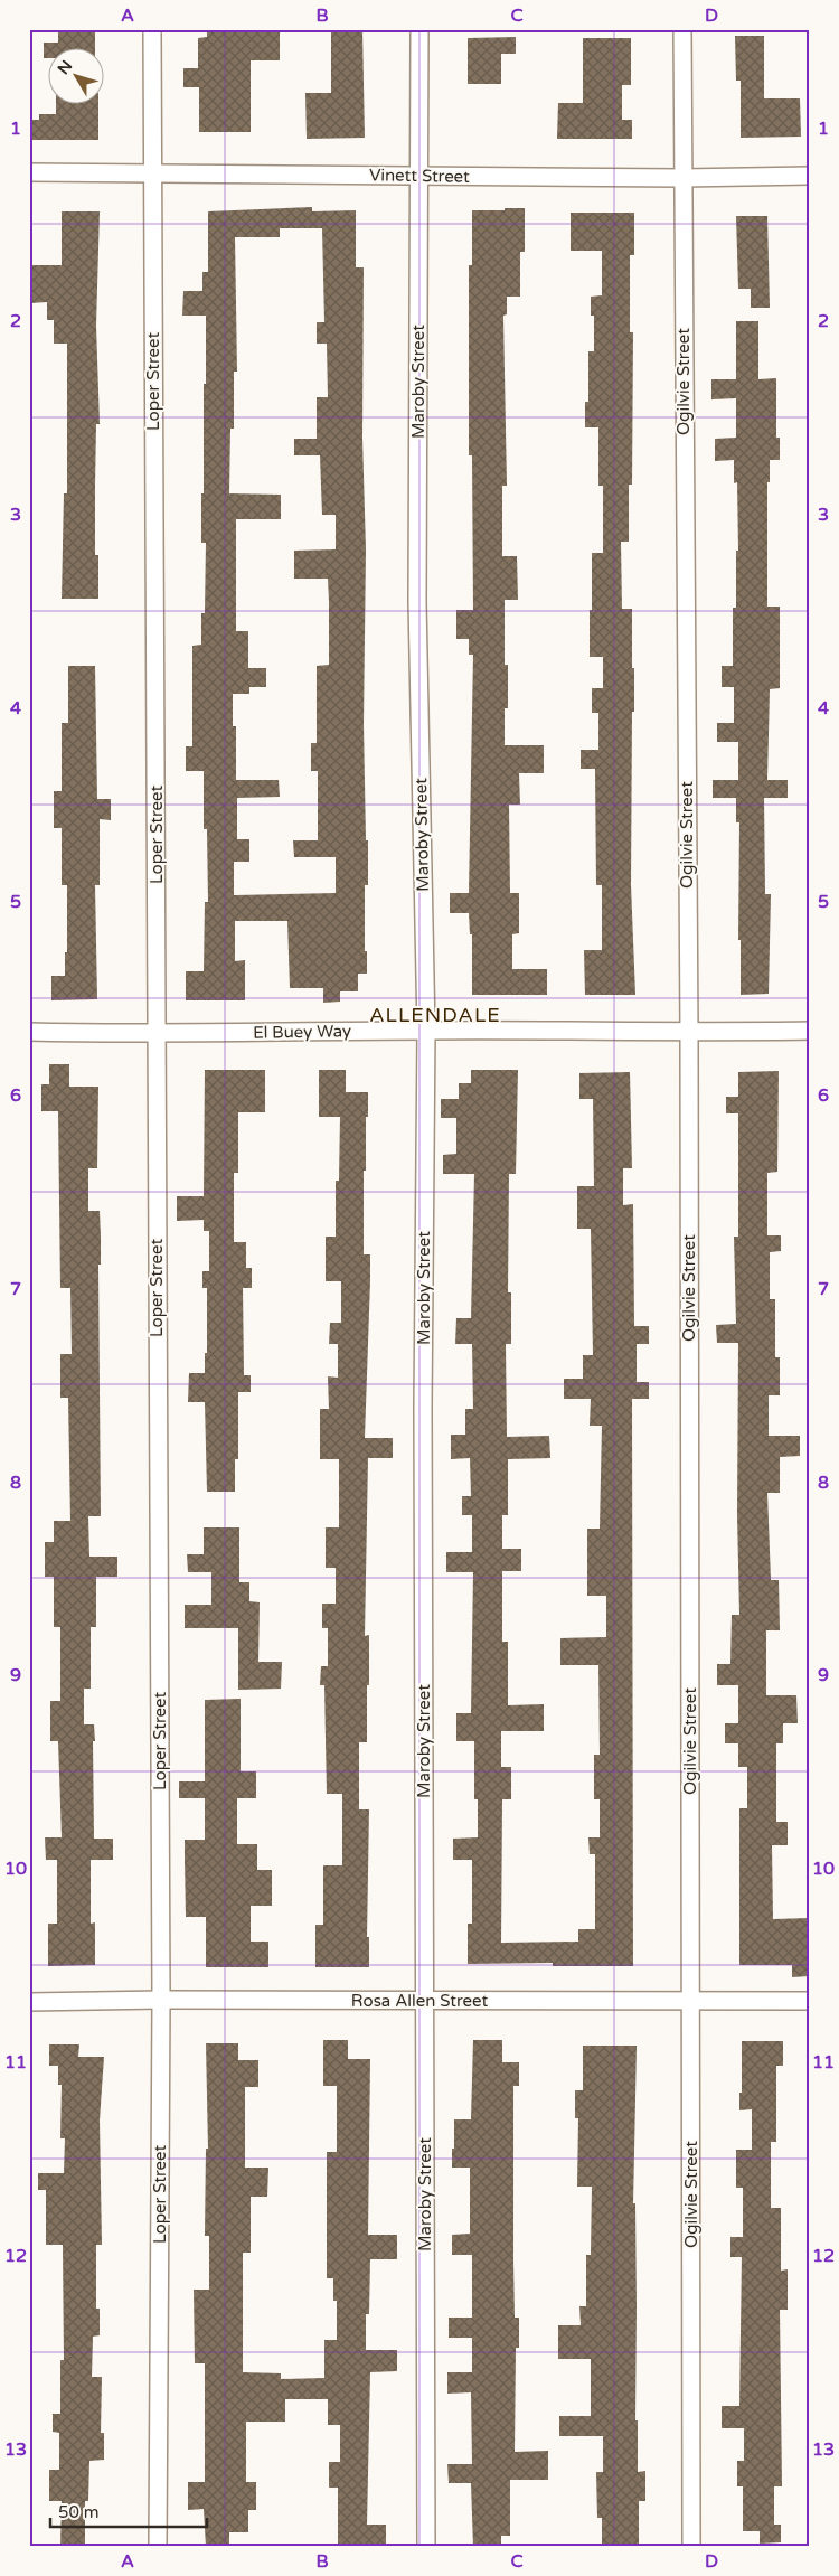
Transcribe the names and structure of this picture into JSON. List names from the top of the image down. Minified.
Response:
{"streets":{"street":["Vinett Street","Loper Street","Maroby Street","Ogilvie Street","El Buey Way","Rosa Allen Street"]},"crossings":[["Vinett Street","Loper Street"],["Vinett Street","Maroby Street"],["Vinett Street","Ogilvie Street"],["Loper Street","El Buey Way"],["Loper Street","Rosa Allen Street"],["Maroby Street","El Buey Way"],["Maroby Street","Rosa Allen Street"],["Ogilvie Street","El Buey Way"],["Ogilvie Street","Rosa Allen Street"]],"districts":["ALLENDALE"],"scale_bar":"50 m","north":"top left","grid":{"columns":["A","B","C","D"],"rows":["1","2","3","4","5","6","7","8","9","10","11","12","13"]}}
